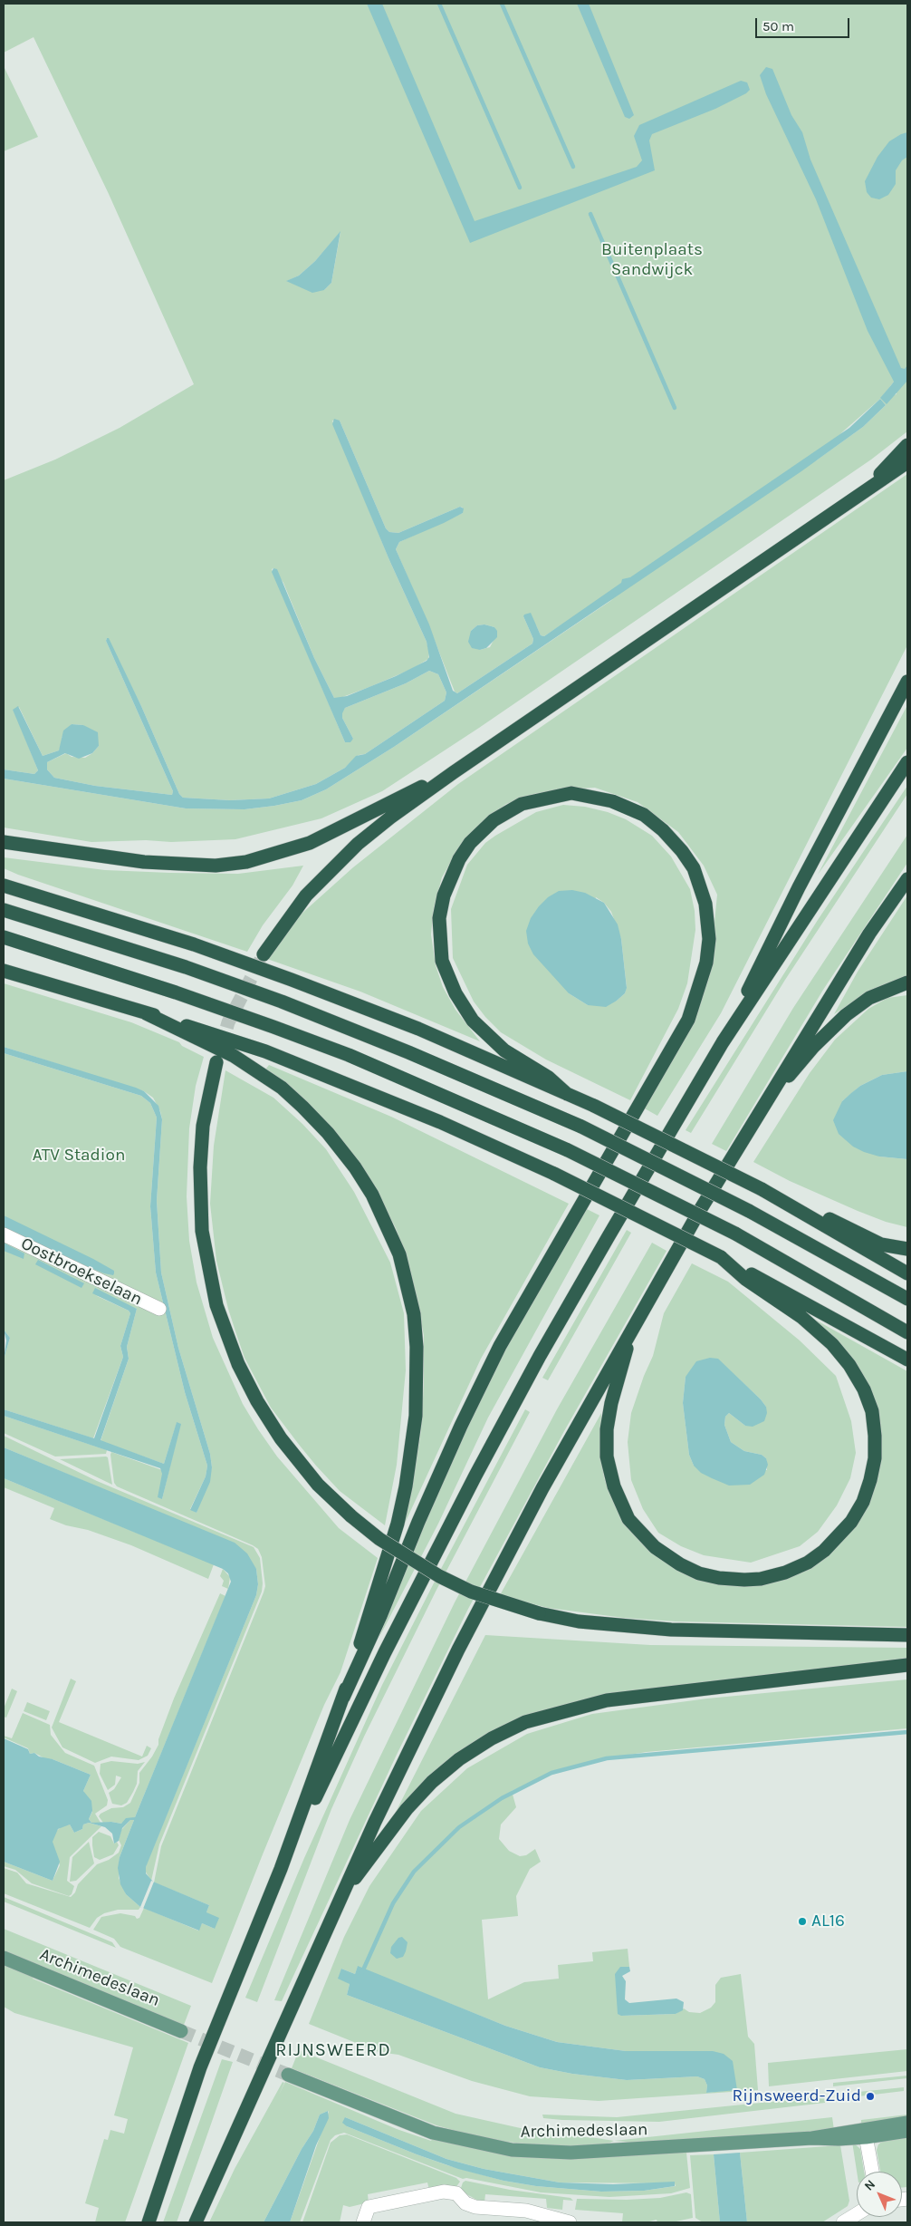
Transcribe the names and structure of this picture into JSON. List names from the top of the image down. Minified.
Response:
{"streets":{"main road":["Archimedeslaan"],"street":["Oostbroekselaan"]},"districts":["RIJNSWEERD"],"parks":["Buitenplaats Sandwijck","ATV Stadion"],"places":["AL16","Rijnsweerd-Zuid"],"scale_bar":"50 m","north":"top left"}
